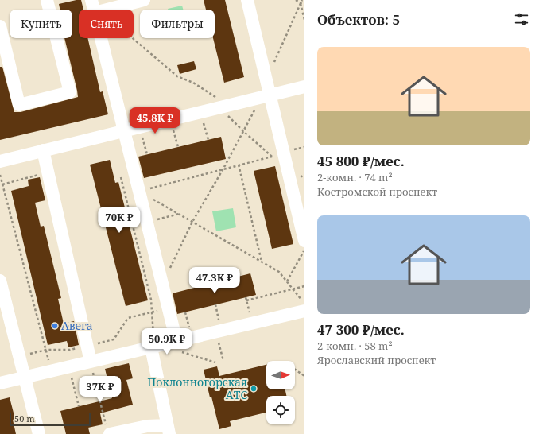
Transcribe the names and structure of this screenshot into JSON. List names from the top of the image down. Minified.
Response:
{"places":["Авега","Поклонногорская АТС"],"scale_bar":"50 m","north":"right","page":{"heading":"Объектов: 5","chip":["Купить","Снять","Фильтры"],"list":[{"name":"45 800 ₽/мес.","note":"2-комн. · 74 m² · Костромской проспект"},{"name":"47 300 ₽/мес.","note":"2-комн. · 58 m² · Ярославский проспект"}],"price":["45.8K ₽","70K ₽","47.3K ₽","50.9K ₽","37K ₽"],"scale":"50 m"}}
